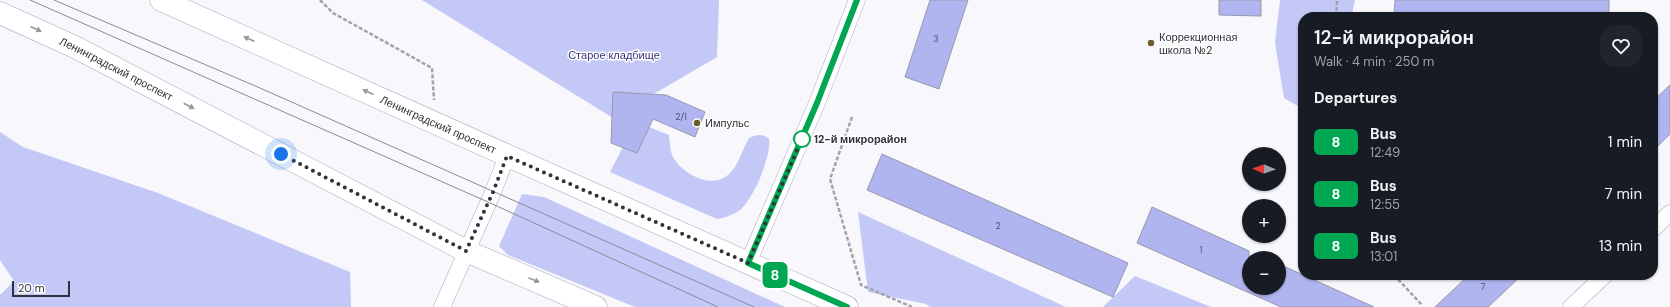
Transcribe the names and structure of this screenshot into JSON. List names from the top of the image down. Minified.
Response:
{"streets":{"main road":["Ленинградский проспект"]},"parks":["Старое кладбище"],"places":["Коррекционная школа №2","Импульс","12-й микрорайон"],"lines":["bus line 8"],"house_numbers":["3","2/1","2","1","7"],"scale_bar":"20 m","north":"left","page":{"on_map":"8","heading":[["12-й микрорайон","Walk · 4 min · 250 m"],"Departures"],"list":[{"mark":"8","name":"Bus","note":"12:49","value":"1 min"},{"mark":"8","name":"Bus","note":"12:55","value":"7 min"},{"mark":"8","name":"Bus","note":"13:01","value":"13 min"}],"map_buttons":["+","−"],"scale":"20 m"}}
